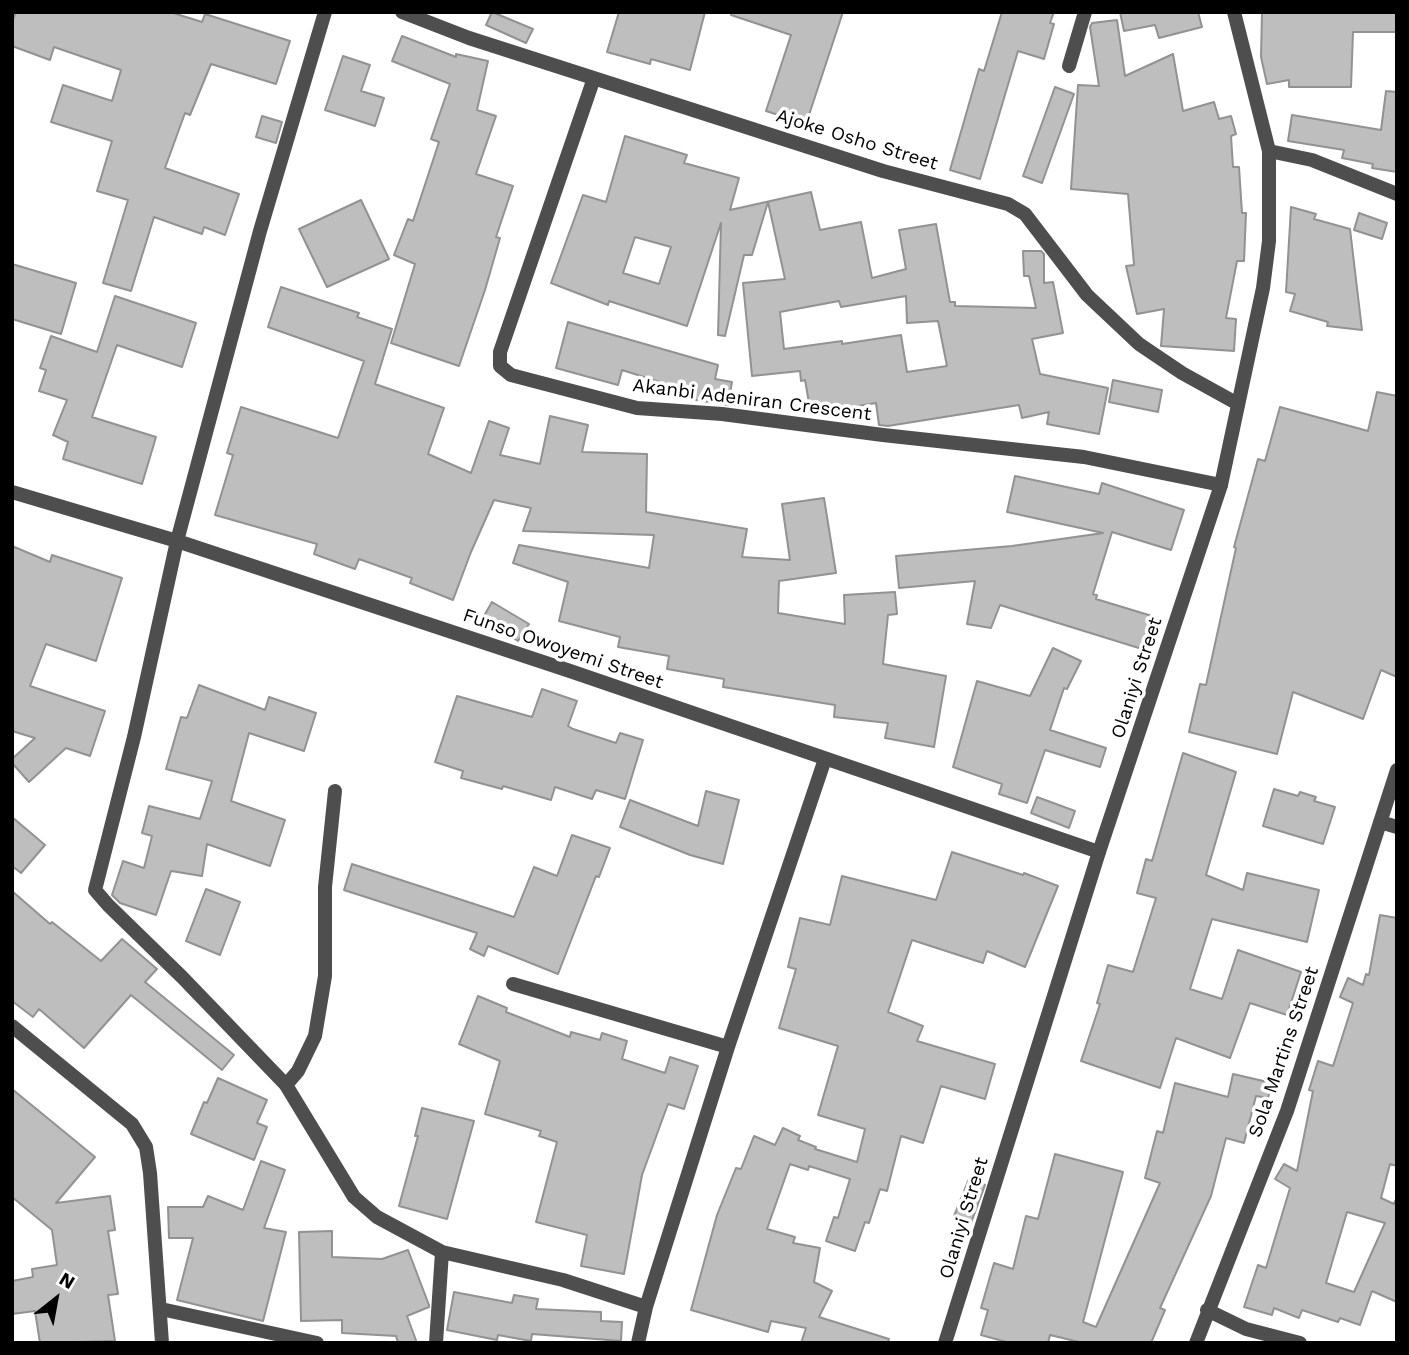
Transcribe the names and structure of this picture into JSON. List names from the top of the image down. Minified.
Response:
{"streets":{"street":["Ajoke Osho Street","Akanbi Adeniran Crescent","Funso Owoyemi Street","Olaniyi Street","Sola Martins Street"]},"crossings":[["Ajoke Osho Street","Akanbi Adeniran Crescent"],["Ajoke Osho Street","Olaniyi Street"],["Akanbi Adeniran Crescent","Olaniyi Street"],["Funso Owoyemi Street","Olaniyi Street"]],"north":"top right"}
